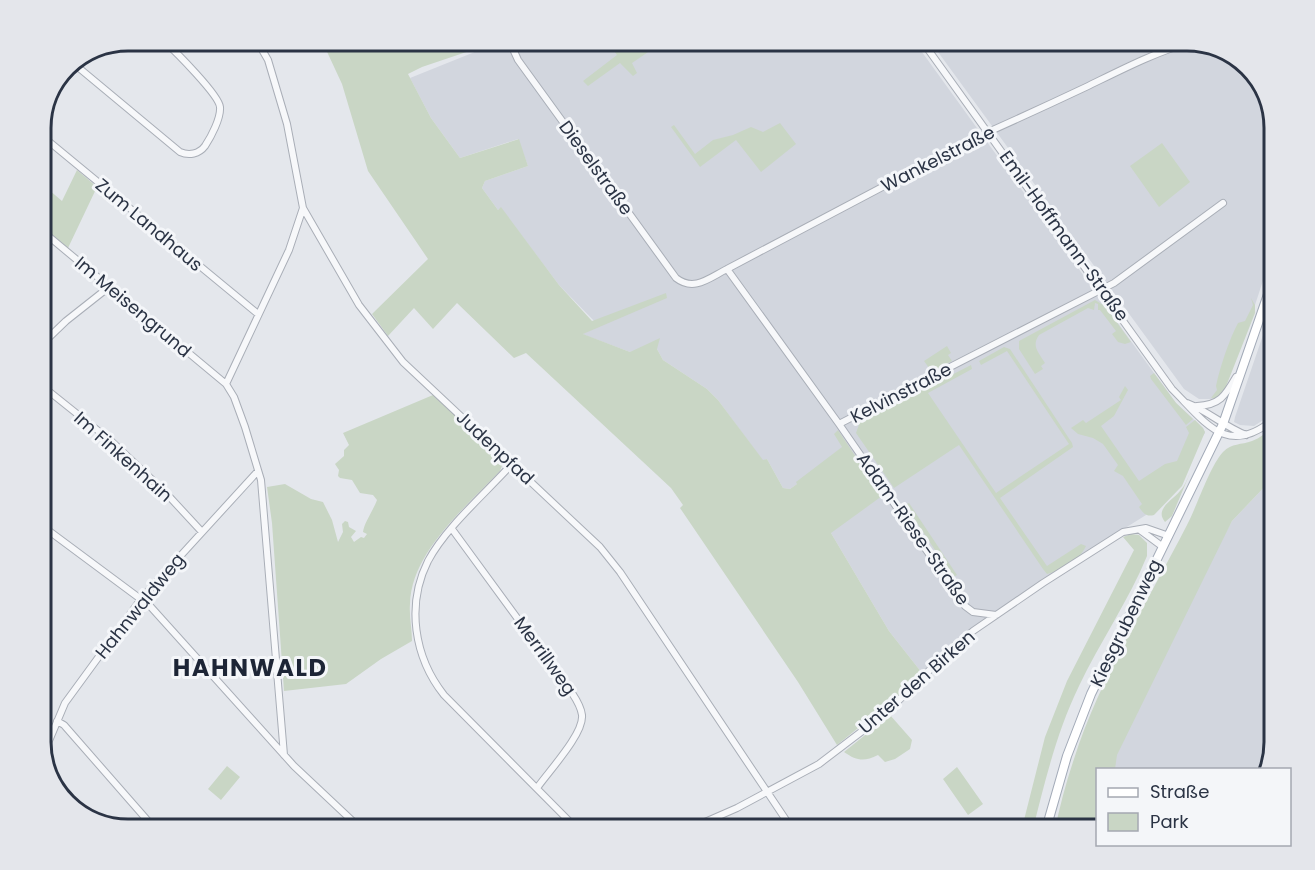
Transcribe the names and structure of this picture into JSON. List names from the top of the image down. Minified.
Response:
{"streets":{"main road":["Kiesgrubenweg"],"street":["Wankelstraße","Dieselstraße","Zum Landhaus","Emil-Hoffmann-Straße","Im Meisengrund","Kelvinstraße","Judenpfad","Im Finkenhain","Adam-Riese-Straße","Hahnwaldweg","Merrillweg","Unter den Birken"]},"crossings":[["Wankelstraße","Dieselstraße"],["Wankelstraße","Emil-Hoffmann-Straße"],["Wankelstraße","Kelvinstraße"],["Emil-Hoffmann-Straße","Kelvinstraße"],["Emil-Hoffmann-Straße","Kiesgrubenweg"],["Kelvinstraße","Adam-Riese-Straße"],["Judenpfad","Unter den Birken"],["Im Finkenhain","Hahnwaldweg"],["Adam-Riese-Straße","Unter den Birken"],["Kiesgrubenweg","Unter den Birken"]],"districts":["HAHNWALD"],"legend":["Straße","Park"]}
